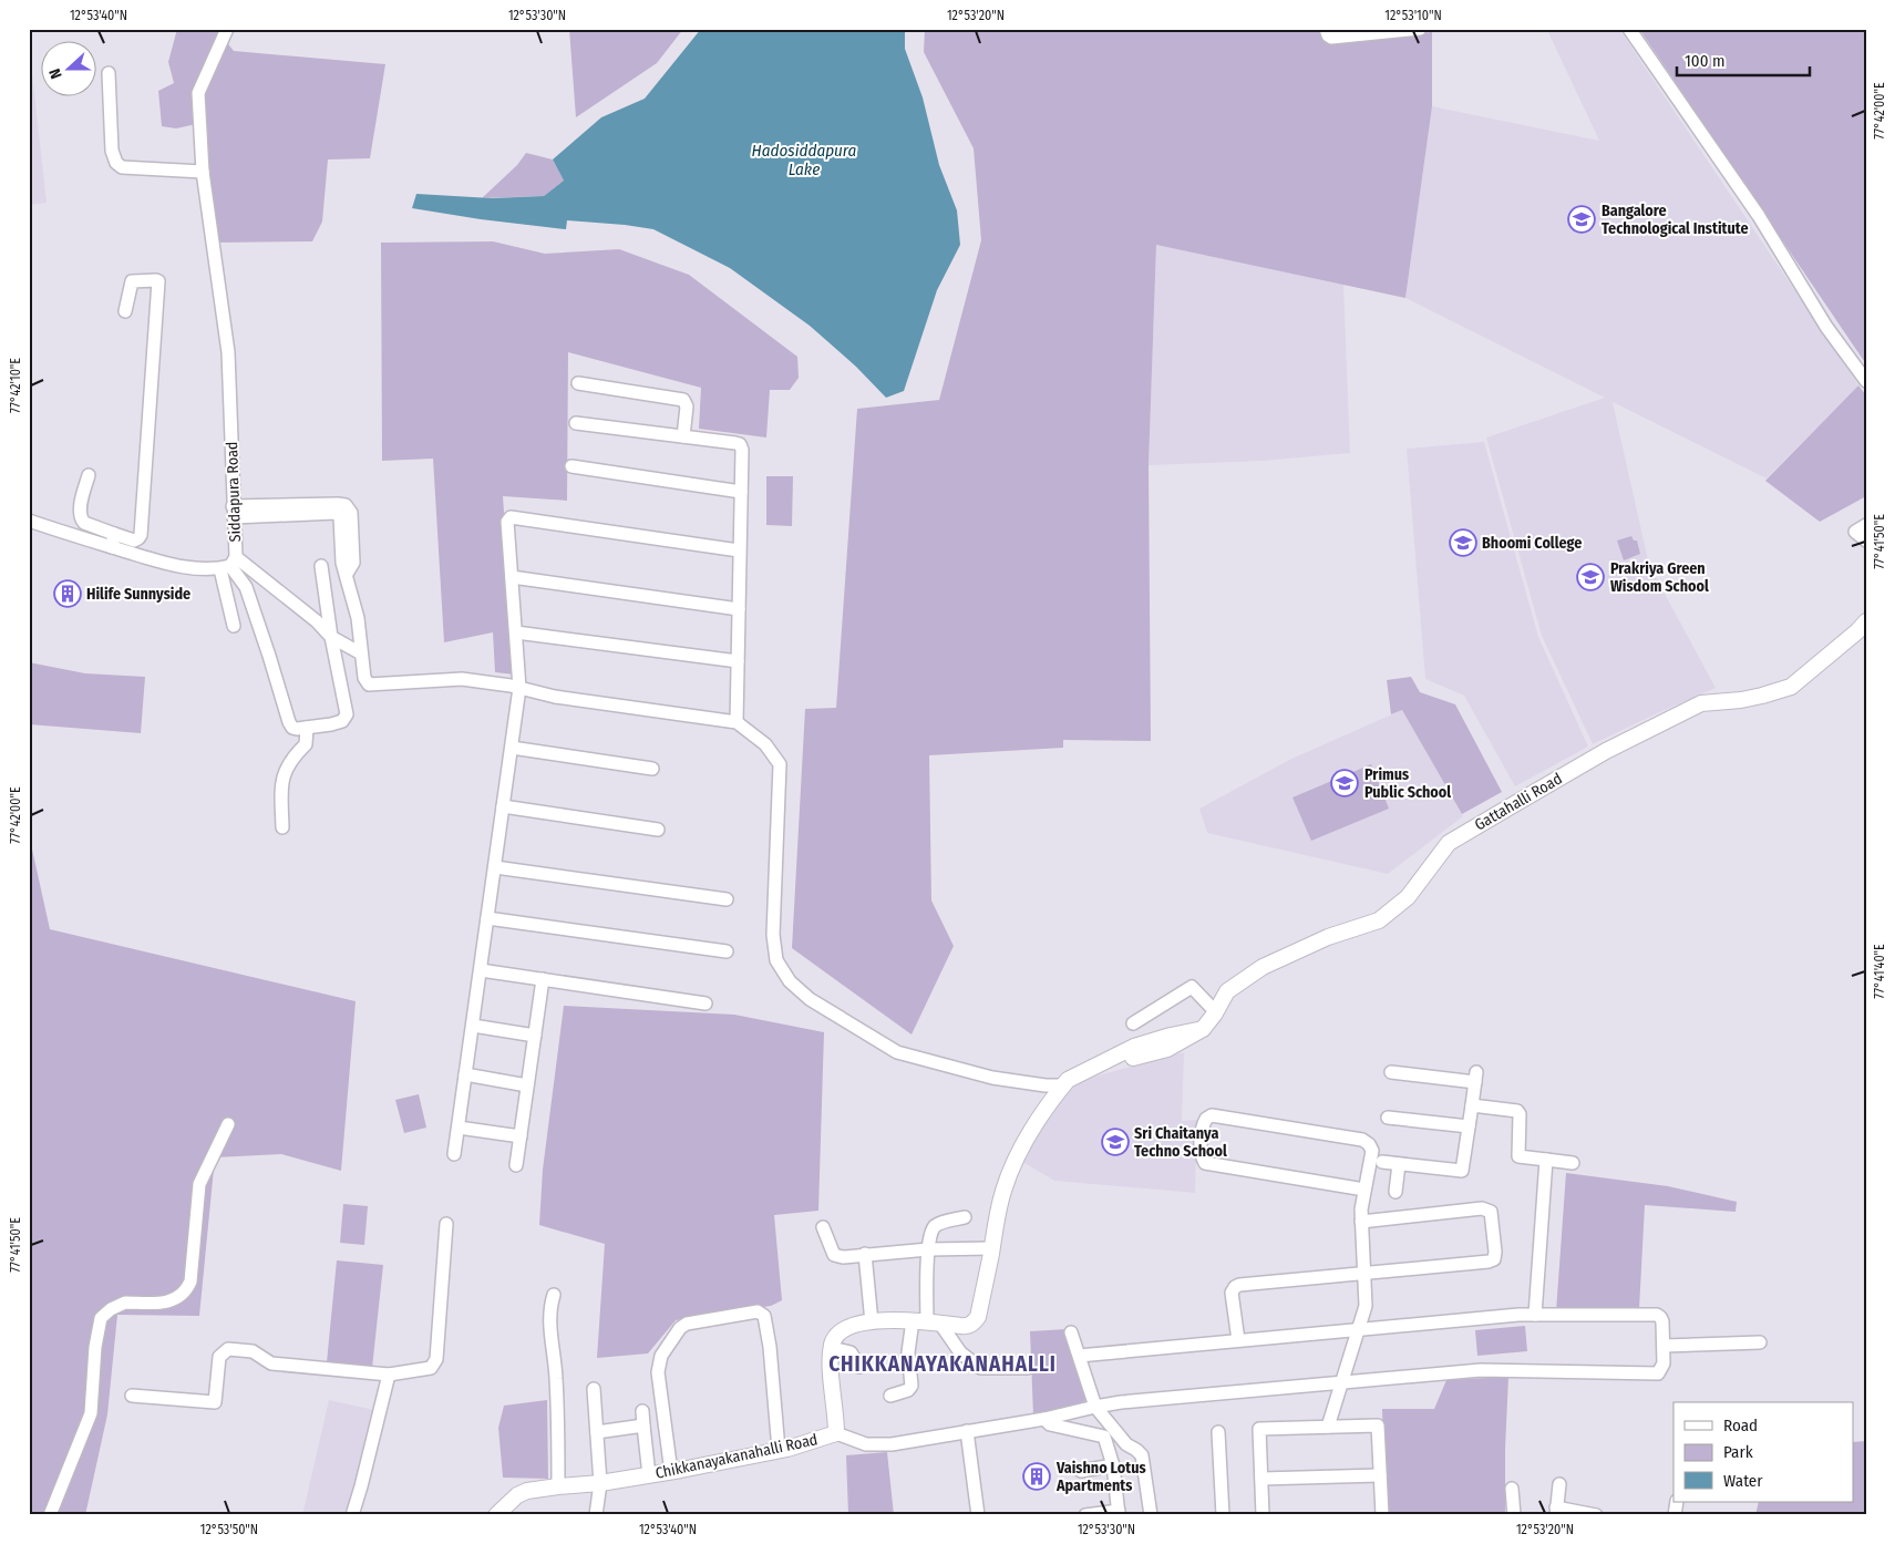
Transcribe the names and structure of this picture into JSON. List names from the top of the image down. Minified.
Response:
{"streets":{"main road":["Gattahalli Road","Chikkanayakanahalli Road"],"street":["Siddapura Road"]},"districts":["CHIKKANAYAKANAHALLI"],"water":["Hadosiddapura Lake"],"places":{"school or university":["Bangalore Technological Institute","Bhoomi College","Prakriya Green Wisdom School","Primus Public School","Sri Chaitanya Techno School"],"building":["Hilife Sunnyside","Vaishno Lotus Apartments"]},"legend":["Road","Park","Water"],"scale_bar":"100 m","north":"left","coordinates":["12°53'40\"N","12°53'30\"N","12°53'20\"N","12°53'10\"N","77°42'00\"E","77°42'10\"E","77°41'50\"E","77°41'40\"E","12°53'50\"N"]}
